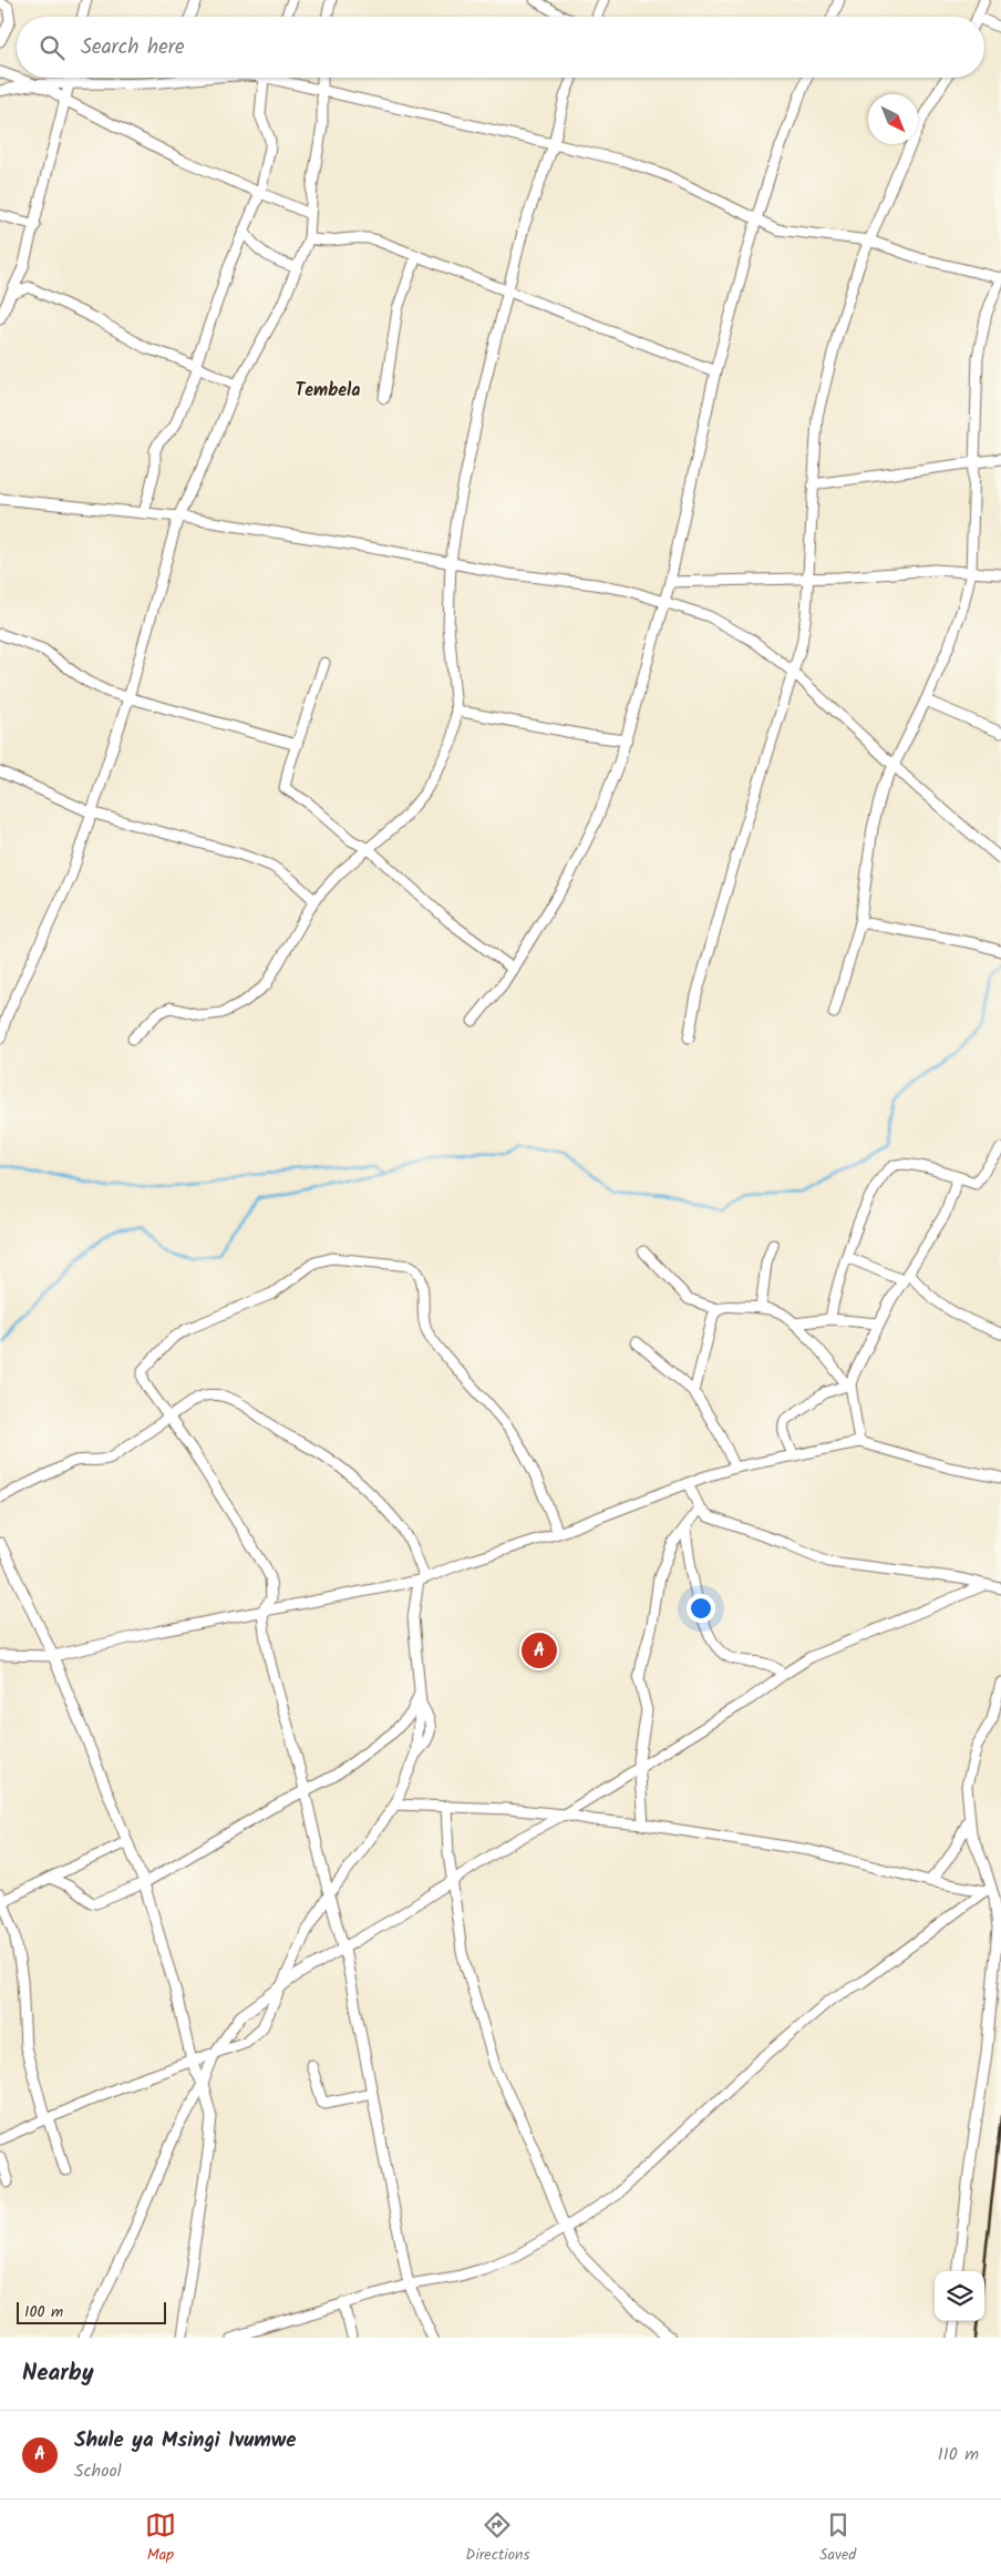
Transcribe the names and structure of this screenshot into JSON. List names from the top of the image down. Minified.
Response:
{"districts":["Tembela"],"scale_bar":"100 m","north":"bottom right","page":{"search":"Search here","pins":"A","scale":"100 m","heading":"Nearby","list":[{"mark":"A","name":"Shule ya Msingi Ivumwe","note":"School","value":"110 m"}],"nav":["Map","Directions","Saved"]}}
